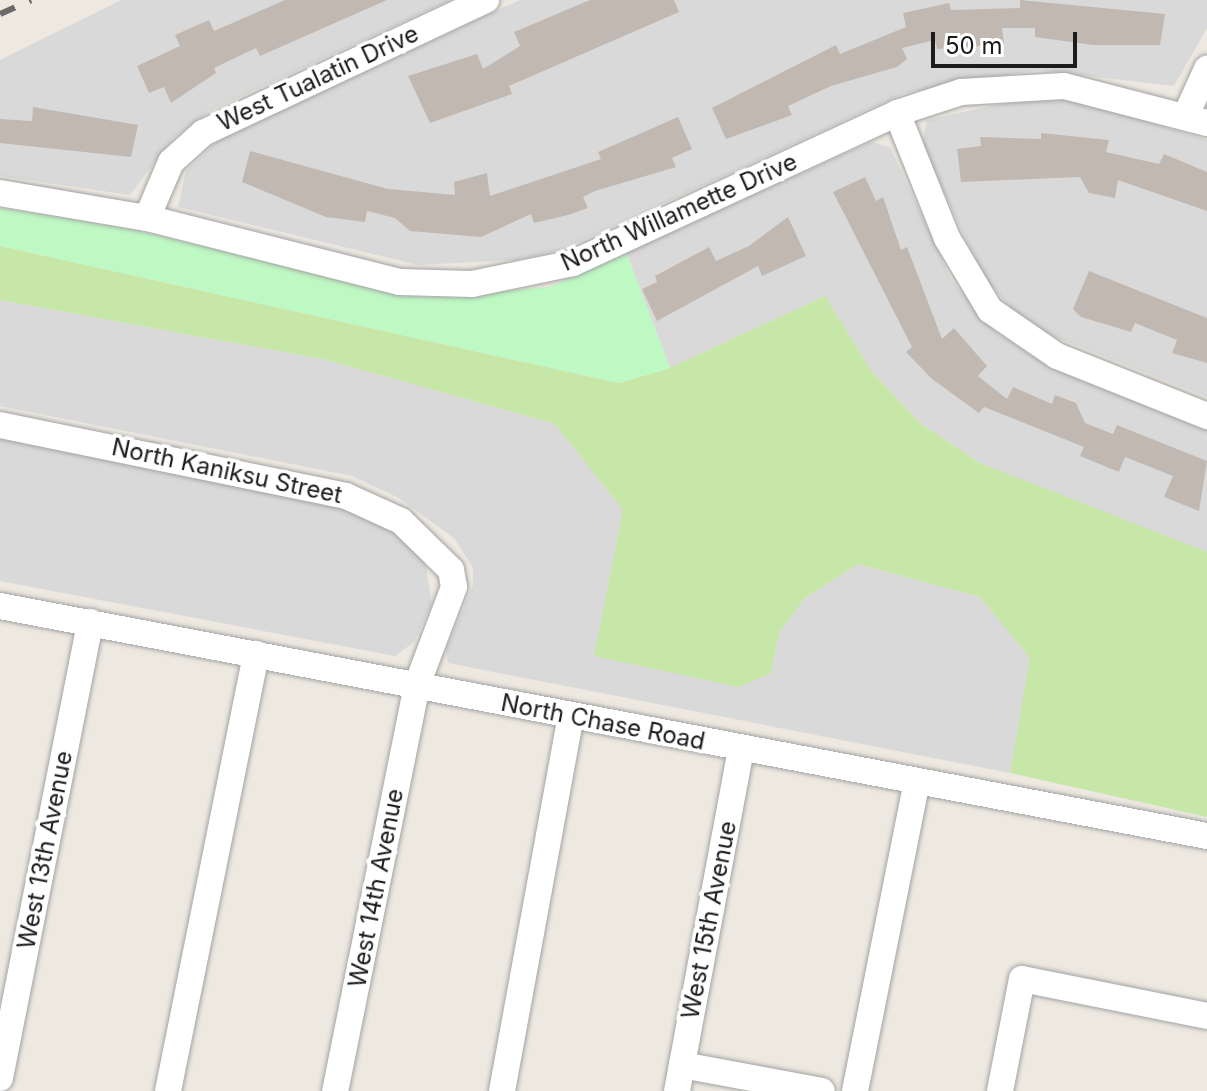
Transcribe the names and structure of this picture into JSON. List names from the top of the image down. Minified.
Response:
{"streets":{"street":["West Tualatin Drive","North Willamette Drive","North Kaniksu Street","North Chase Road","West 13th Avenue","West 14th Avenue","West 15th Avenue"]},"crossings":[["West Tualatin Drive","North Willamette Drive"],["North Kaniksu Street","North Chase Road"],["North Kaniksu Street","West 14th Avenue"],["North Chase Road","West 13th Avenue"],["North Chase Road","West 14th Avenue"],["North Chase Road","West 15th Avenue"]],"scale_bar":"50 m"}
